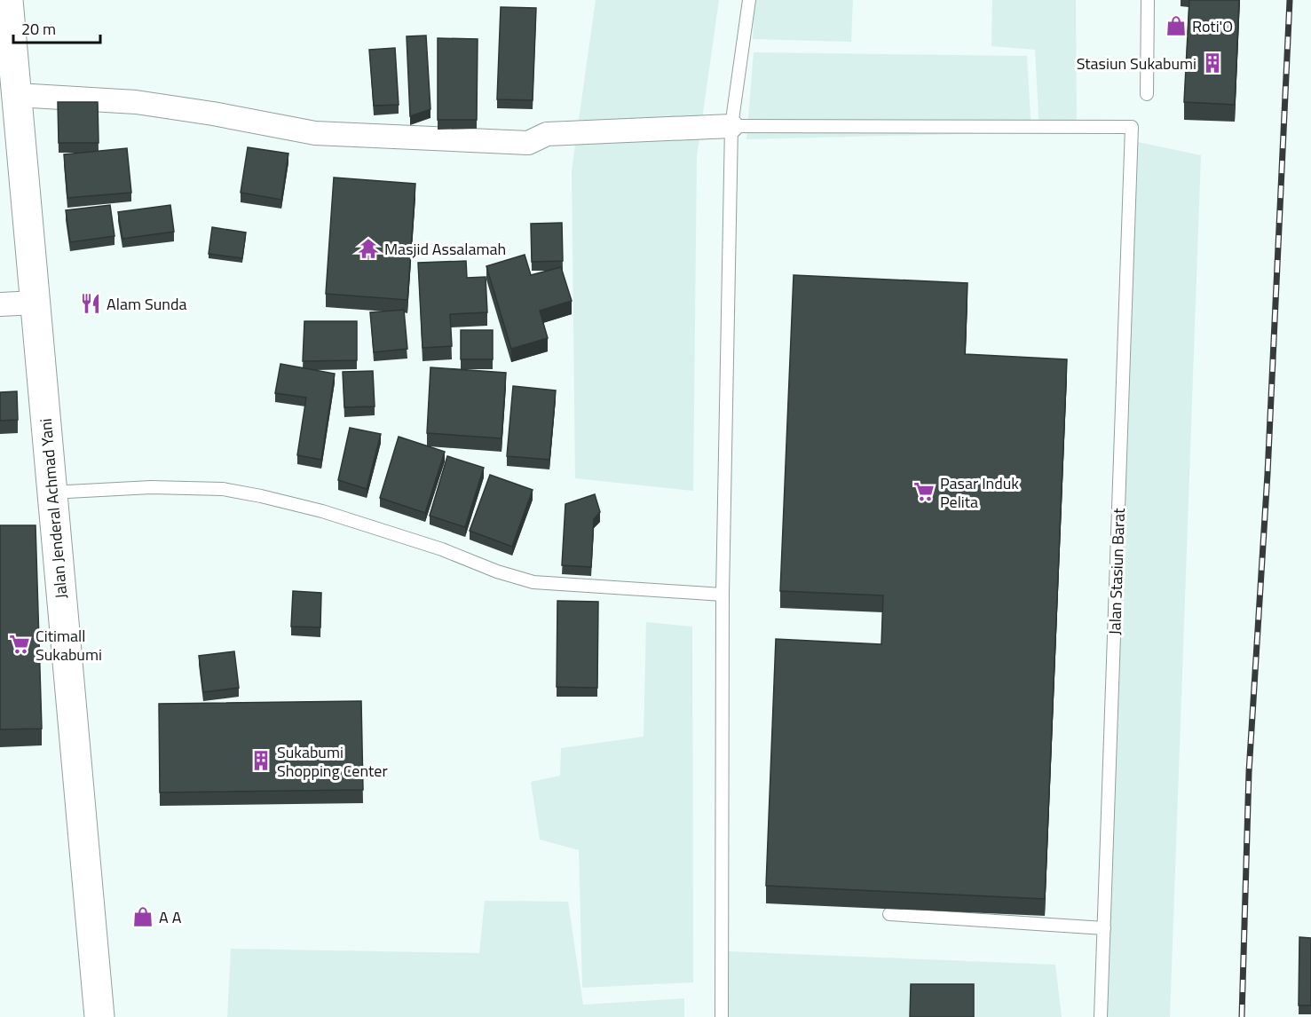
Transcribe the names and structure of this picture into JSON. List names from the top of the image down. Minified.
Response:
{"streets":{"main road":["Jalan Jenderal Achmad Yani"],"lane":["Jalan Stasiun Barat"]},"places":{"shop":["Roti'O","A A"],"building":["Stasiun Sukabumi","Sukabumi Shopping Center"],"temple":["Masjid Assalamah"],"restaurant":["Alam Sunda"],"supermarket":["Pasar Induk Pelita","Citimall Sukabumi"]},"scale_bar":"20 m"}
